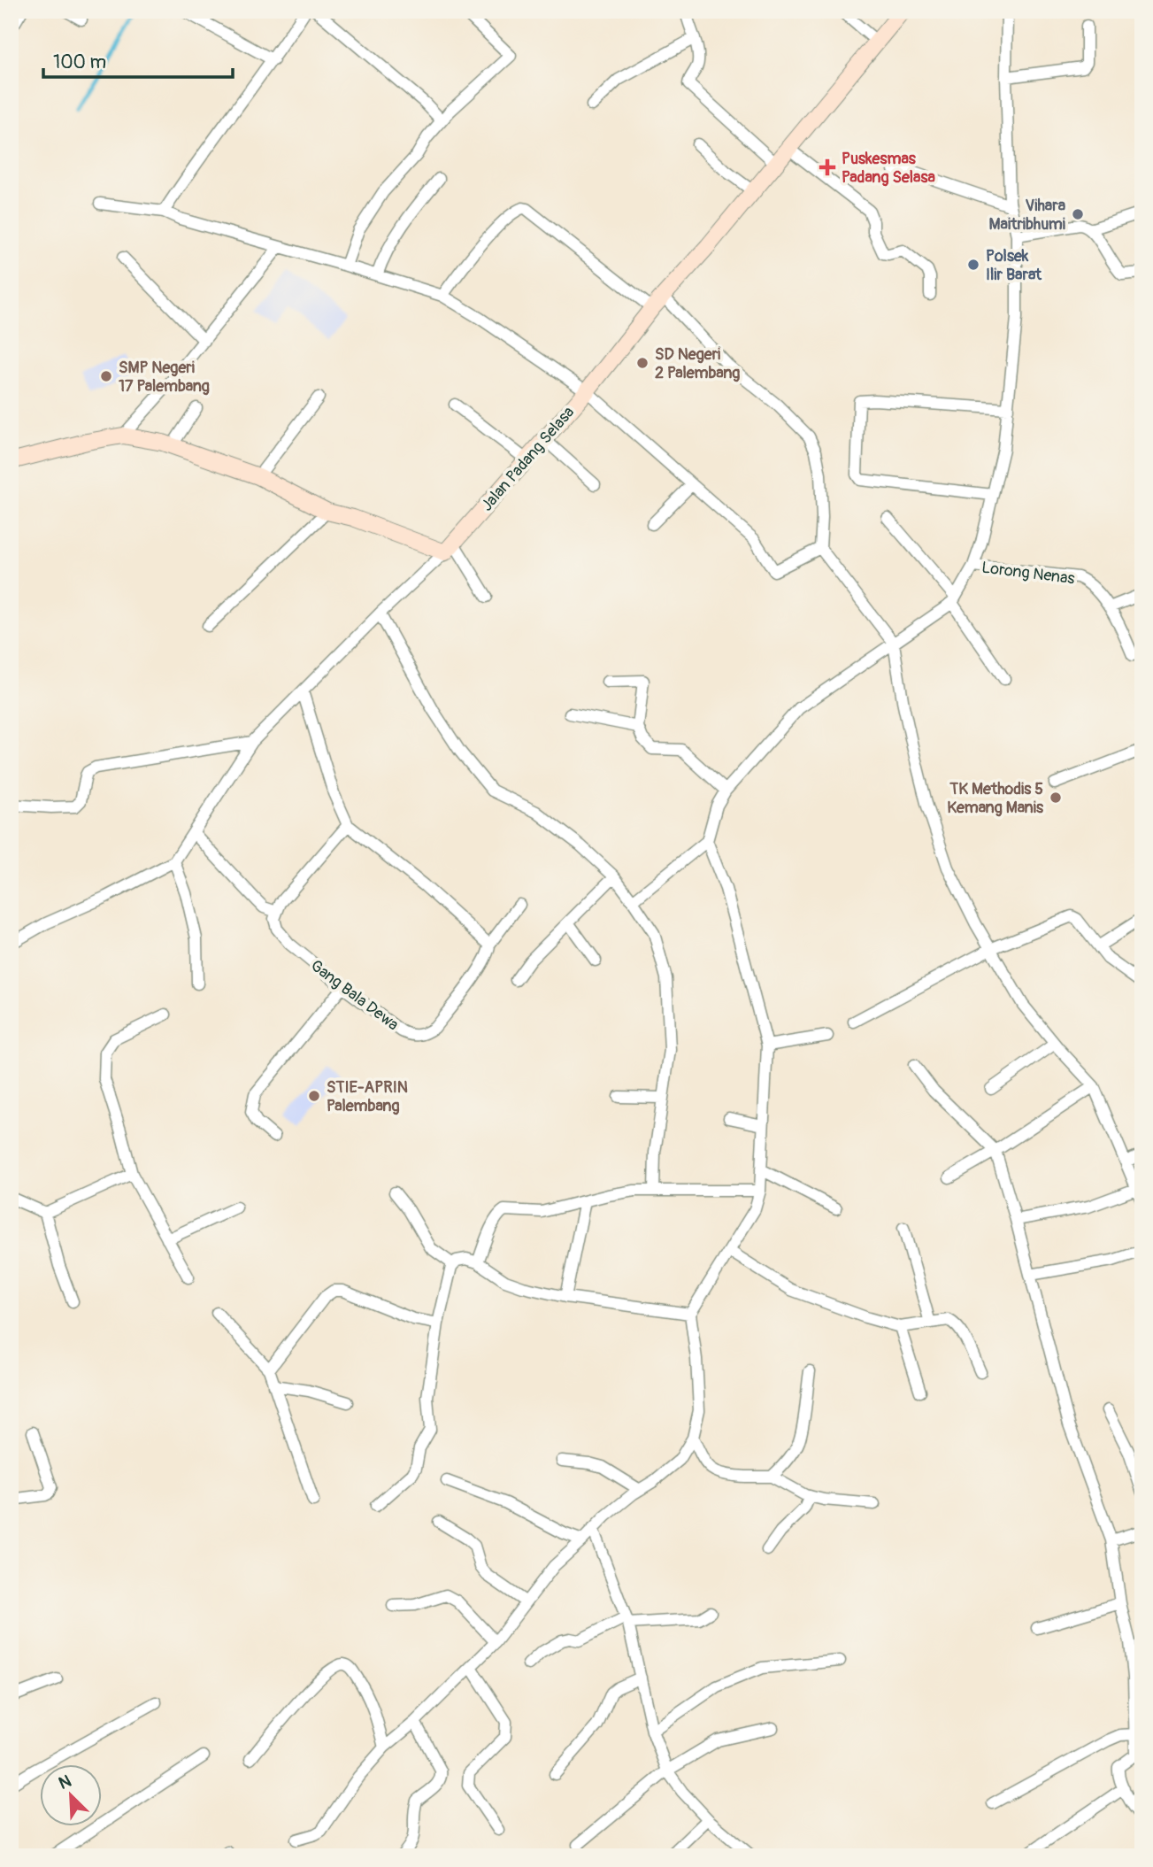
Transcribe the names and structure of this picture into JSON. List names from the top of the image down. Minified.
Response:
{"streets":{"street":["Jalan Padang Selasa","Lorong Nenas","Gang Bala Dewa"]},"places":{"health":["Puskesmas Padang Selasa"],"other":["Vihara Maitribhumi","Polsek Ilir Barat","SD Negeri 2 Palembang","SMP Negeri 17 Palembang","TK Methodis 5 Kemang Manis","STIE-APRIN Palembang"]},"scale_bar":"100 m","north":"top left"}
